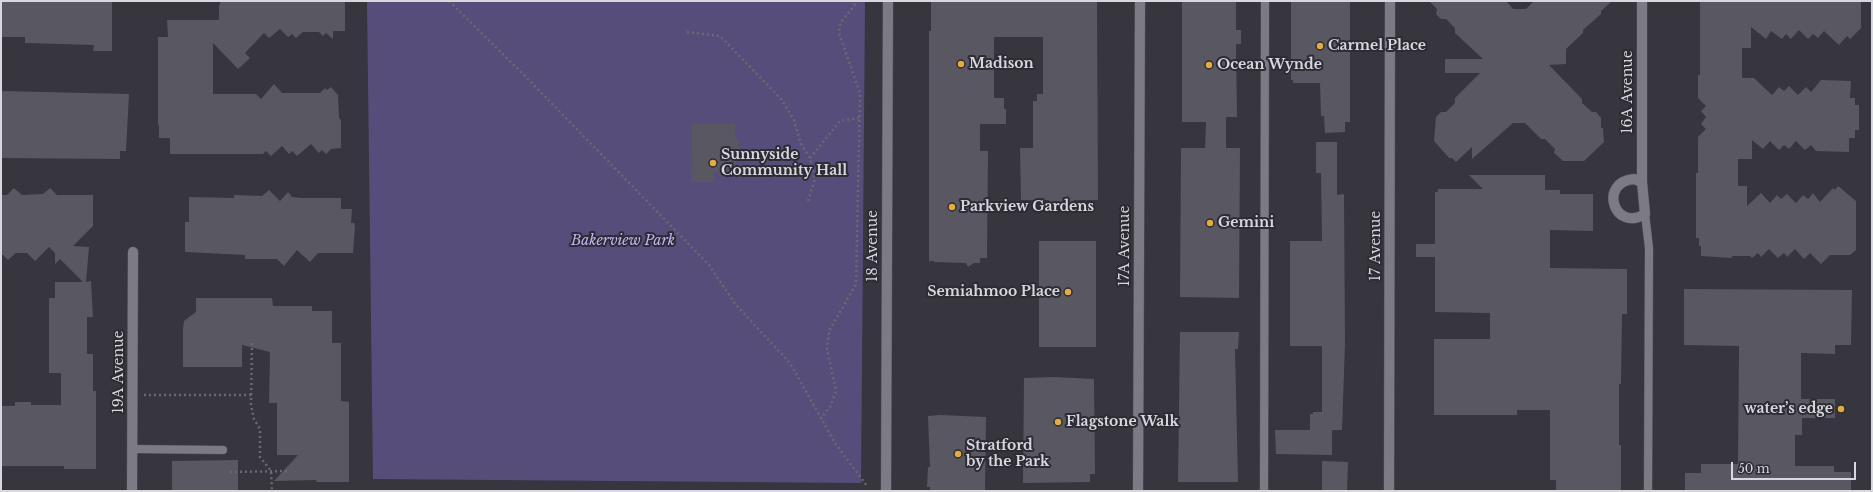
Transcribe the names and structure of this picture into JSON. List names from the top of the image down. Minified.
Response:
{"streets":{"street":["16A Avenue","18 Avenue","17A Avenue","17 Avenue","19A Avenue"]},"parks":["Bakerview Park"],"places":["Carmel Place","Madison","Ocean Wynde","Sunnyside Community Hall","Parkview Gardens","Gemini","Semiahmoo Place","water’s edge","Flagstone Walk","Stratford by the Park"],"scale_bar":"50 m"}
